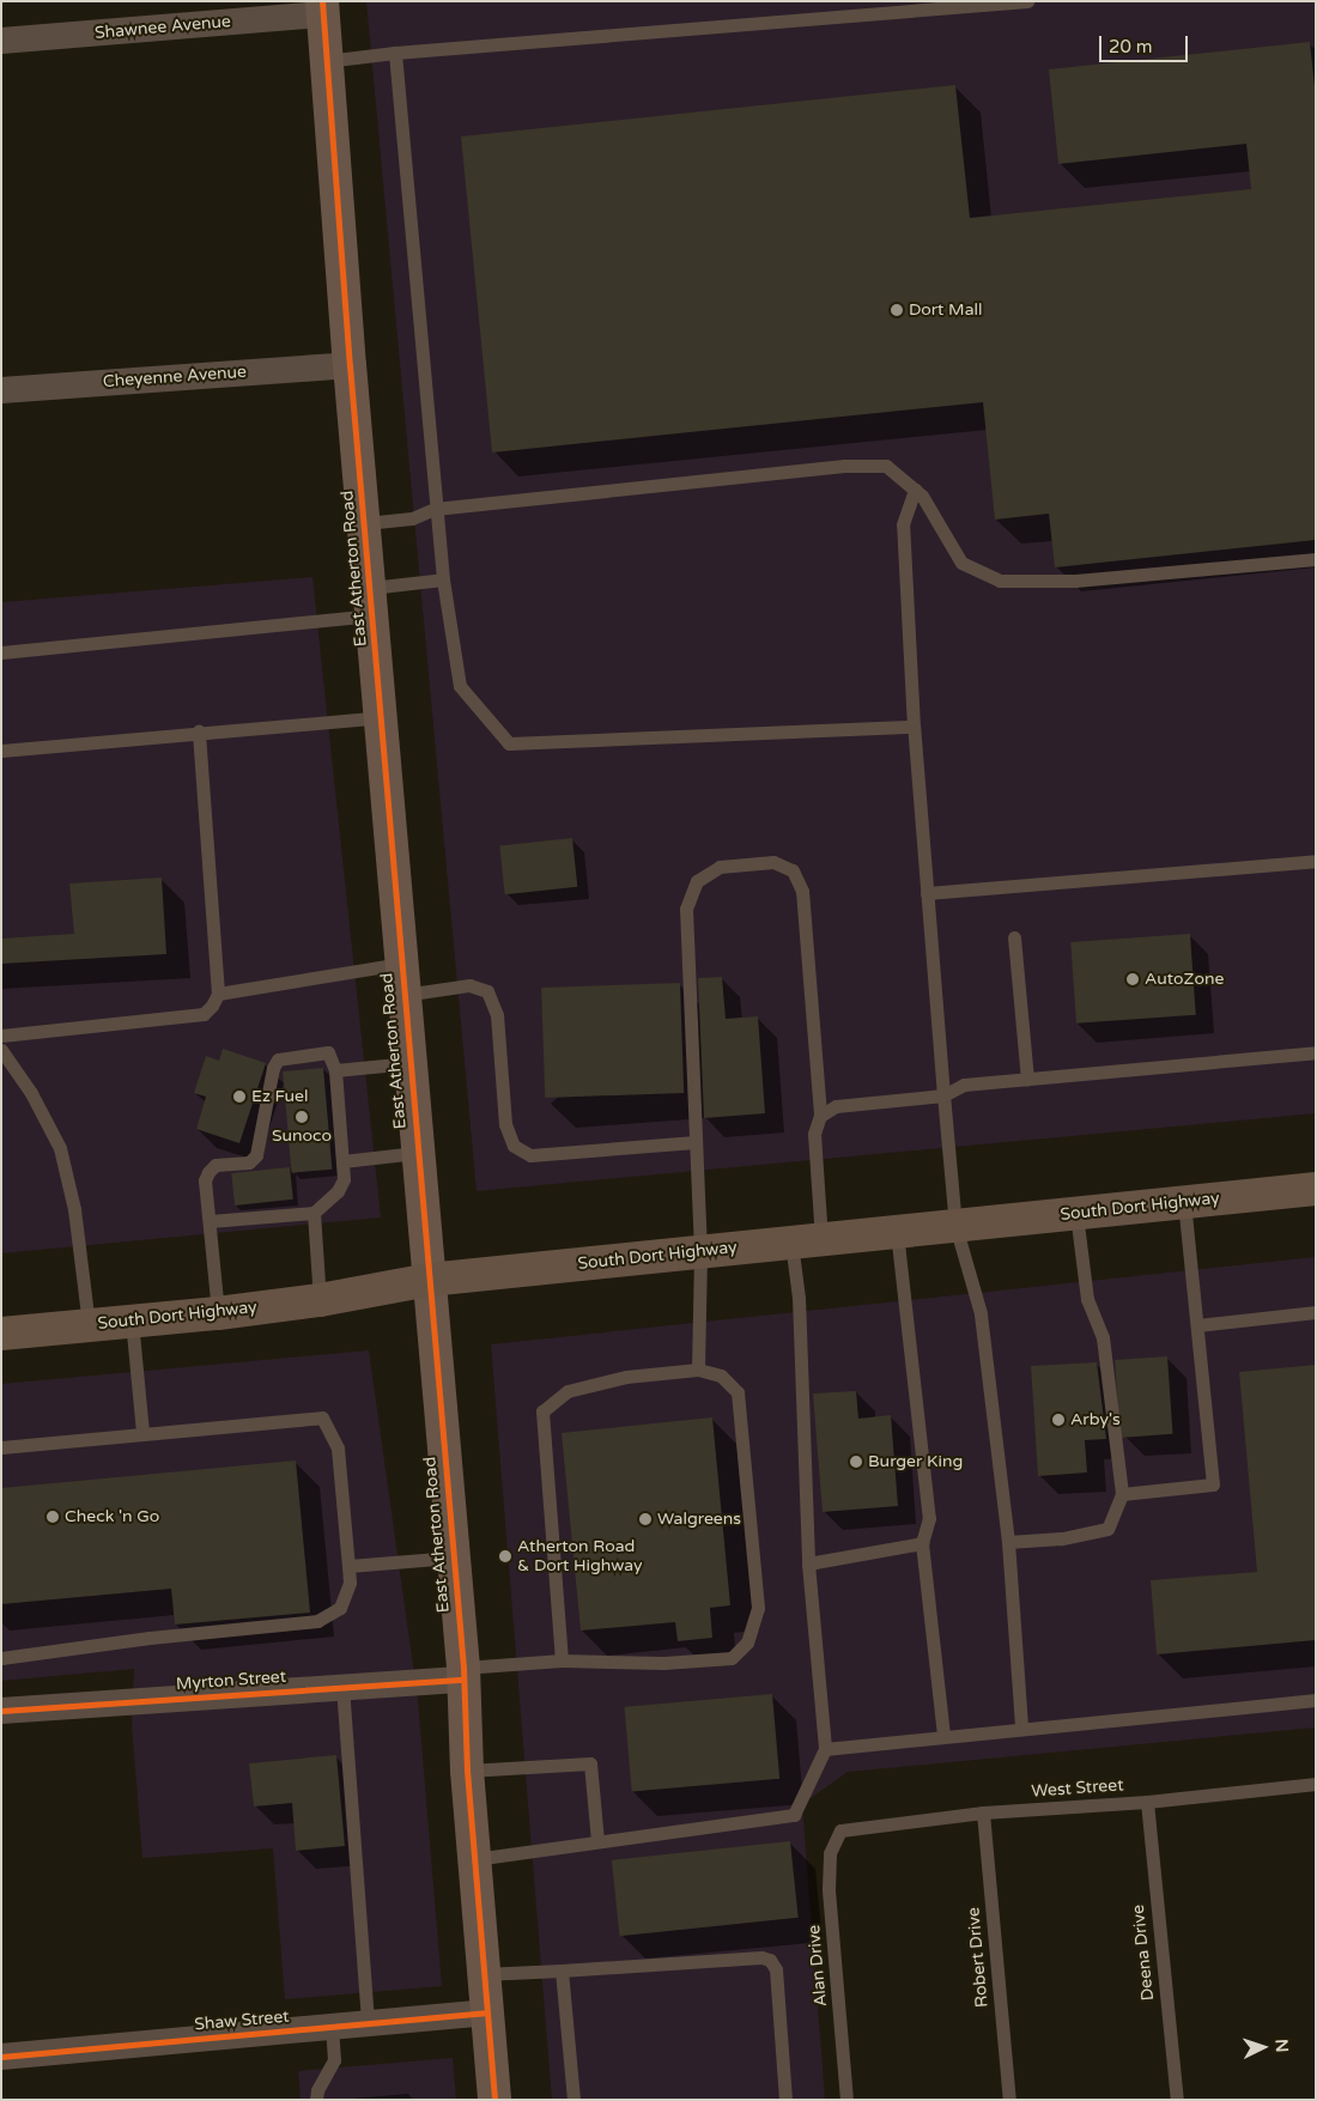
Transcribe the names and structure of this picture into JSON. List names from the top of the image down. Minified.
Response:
{"streets":{"main road":["South Dort Highway"],"street":["Shawnee Avenue","Cheyenne Avenue","East Atherton Road","Myrton Street","Shaw Street"],"lane":["West Street","Deena Drive","Robert Drive","Alan Drive"]},"crossings":[["Shawnee Avenue","East Atherton Road"],["Cheyenne Avenue","East Atherton Road"],["East Atherton Road","South Dort Highway"],["East Atherton Road","Myrton Street"],["East Atherton Road","Shaw Street"],["West Street","Deena Drive"],["West Street","Robert Drive"],["West Street","Alan Drive"]],"places":["Dort Mall","AutoZone","Ez Fuel","Sunoco","Arby's","Burger King","Check 'n Go","Walgreens","Atherton Road & Dort Highway"],"scale_bar":"20 m","north":"right"}
